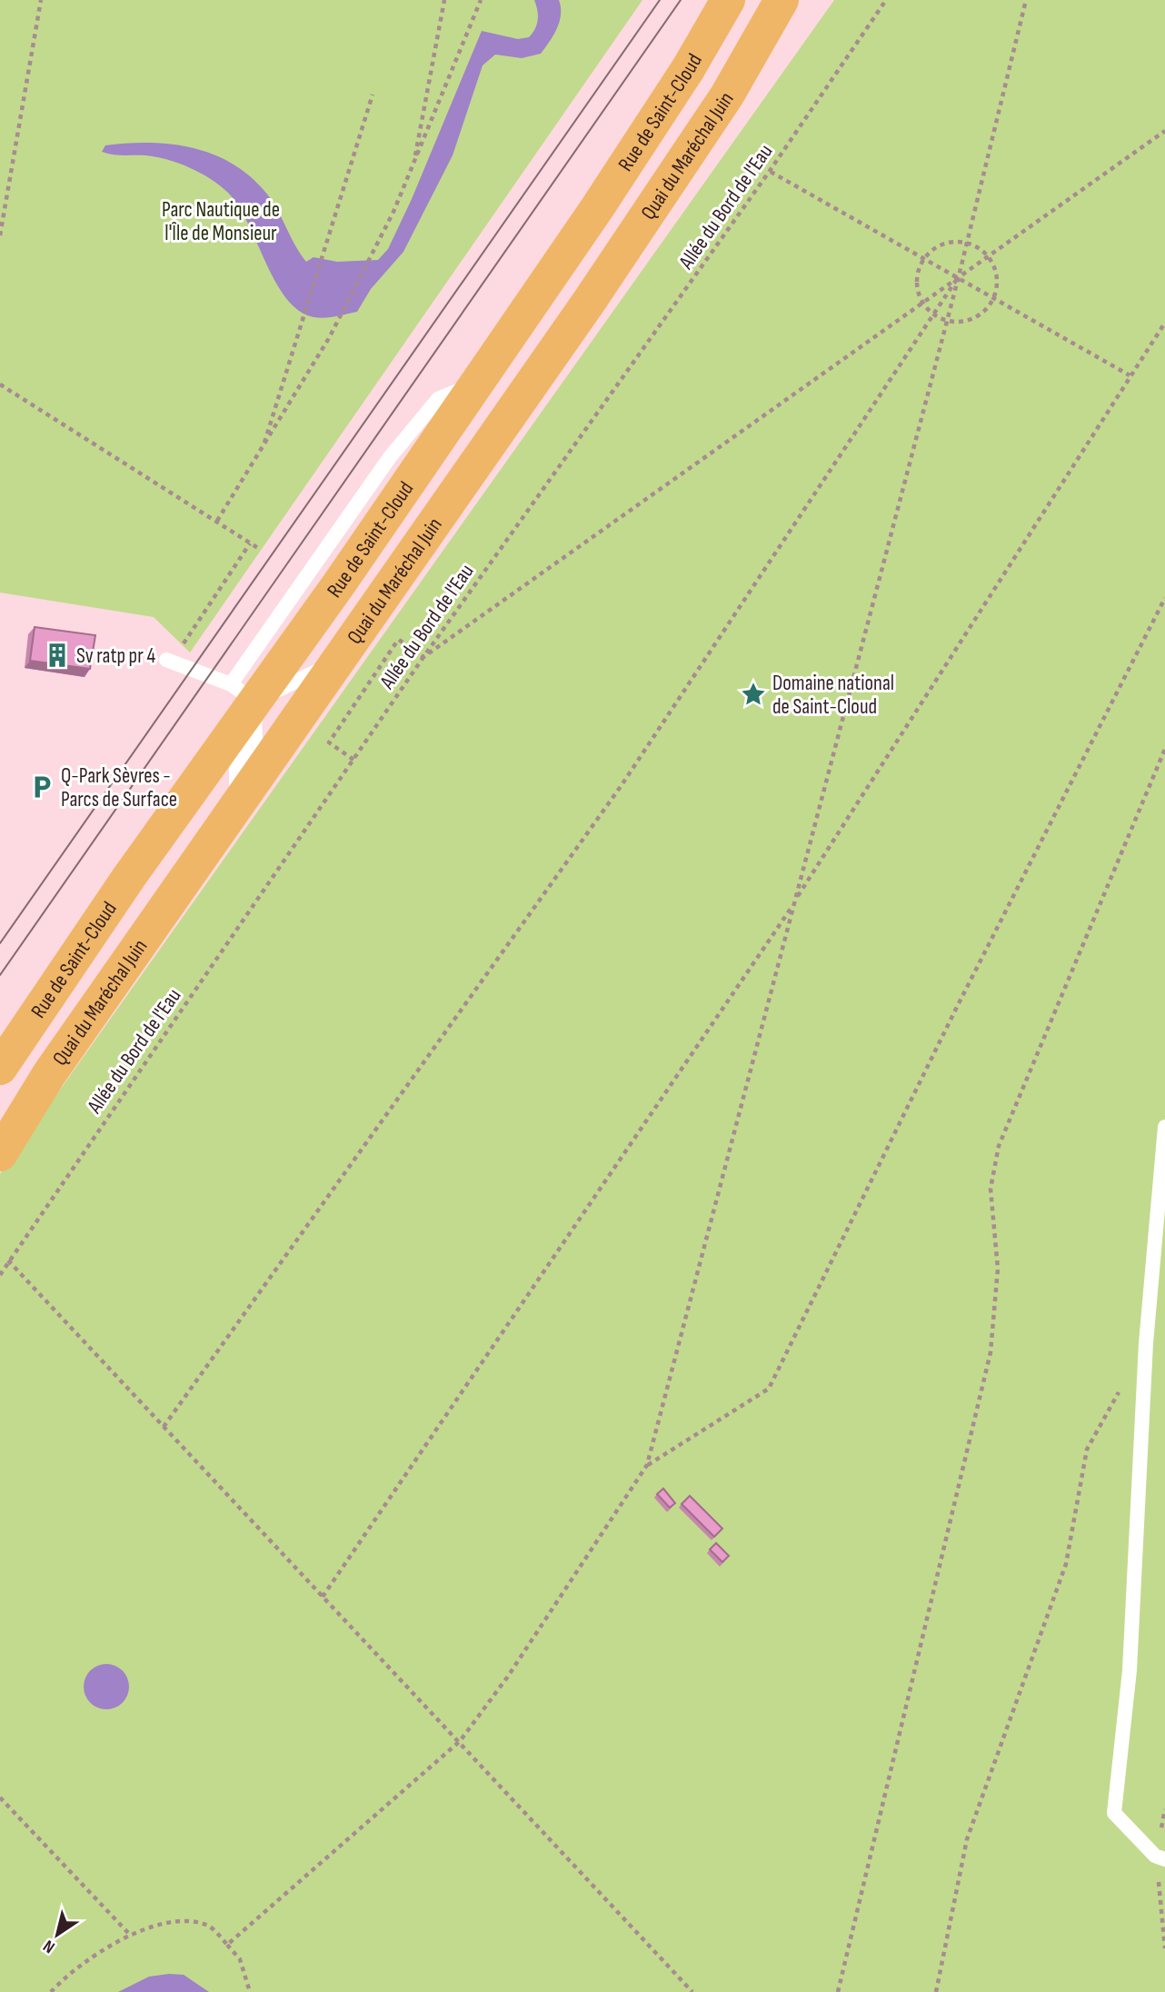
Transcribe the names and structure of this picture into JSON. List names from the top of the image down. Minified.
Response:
{"streets":{"main road":["Rue de Saint-Cloud","Quai du Maréchal Juin"],"path":["Allée du Bord de l'Eau"]},"parks":["Parc Nautique de l'Île de Monsieur"],"places":{"building":["Sv ratp pr 4"],"place":["Domaine national de Saint-Cloud"],"parking":["Q-Park Sèvres - Parcs de Surface"]},"north":"bottom left"}
